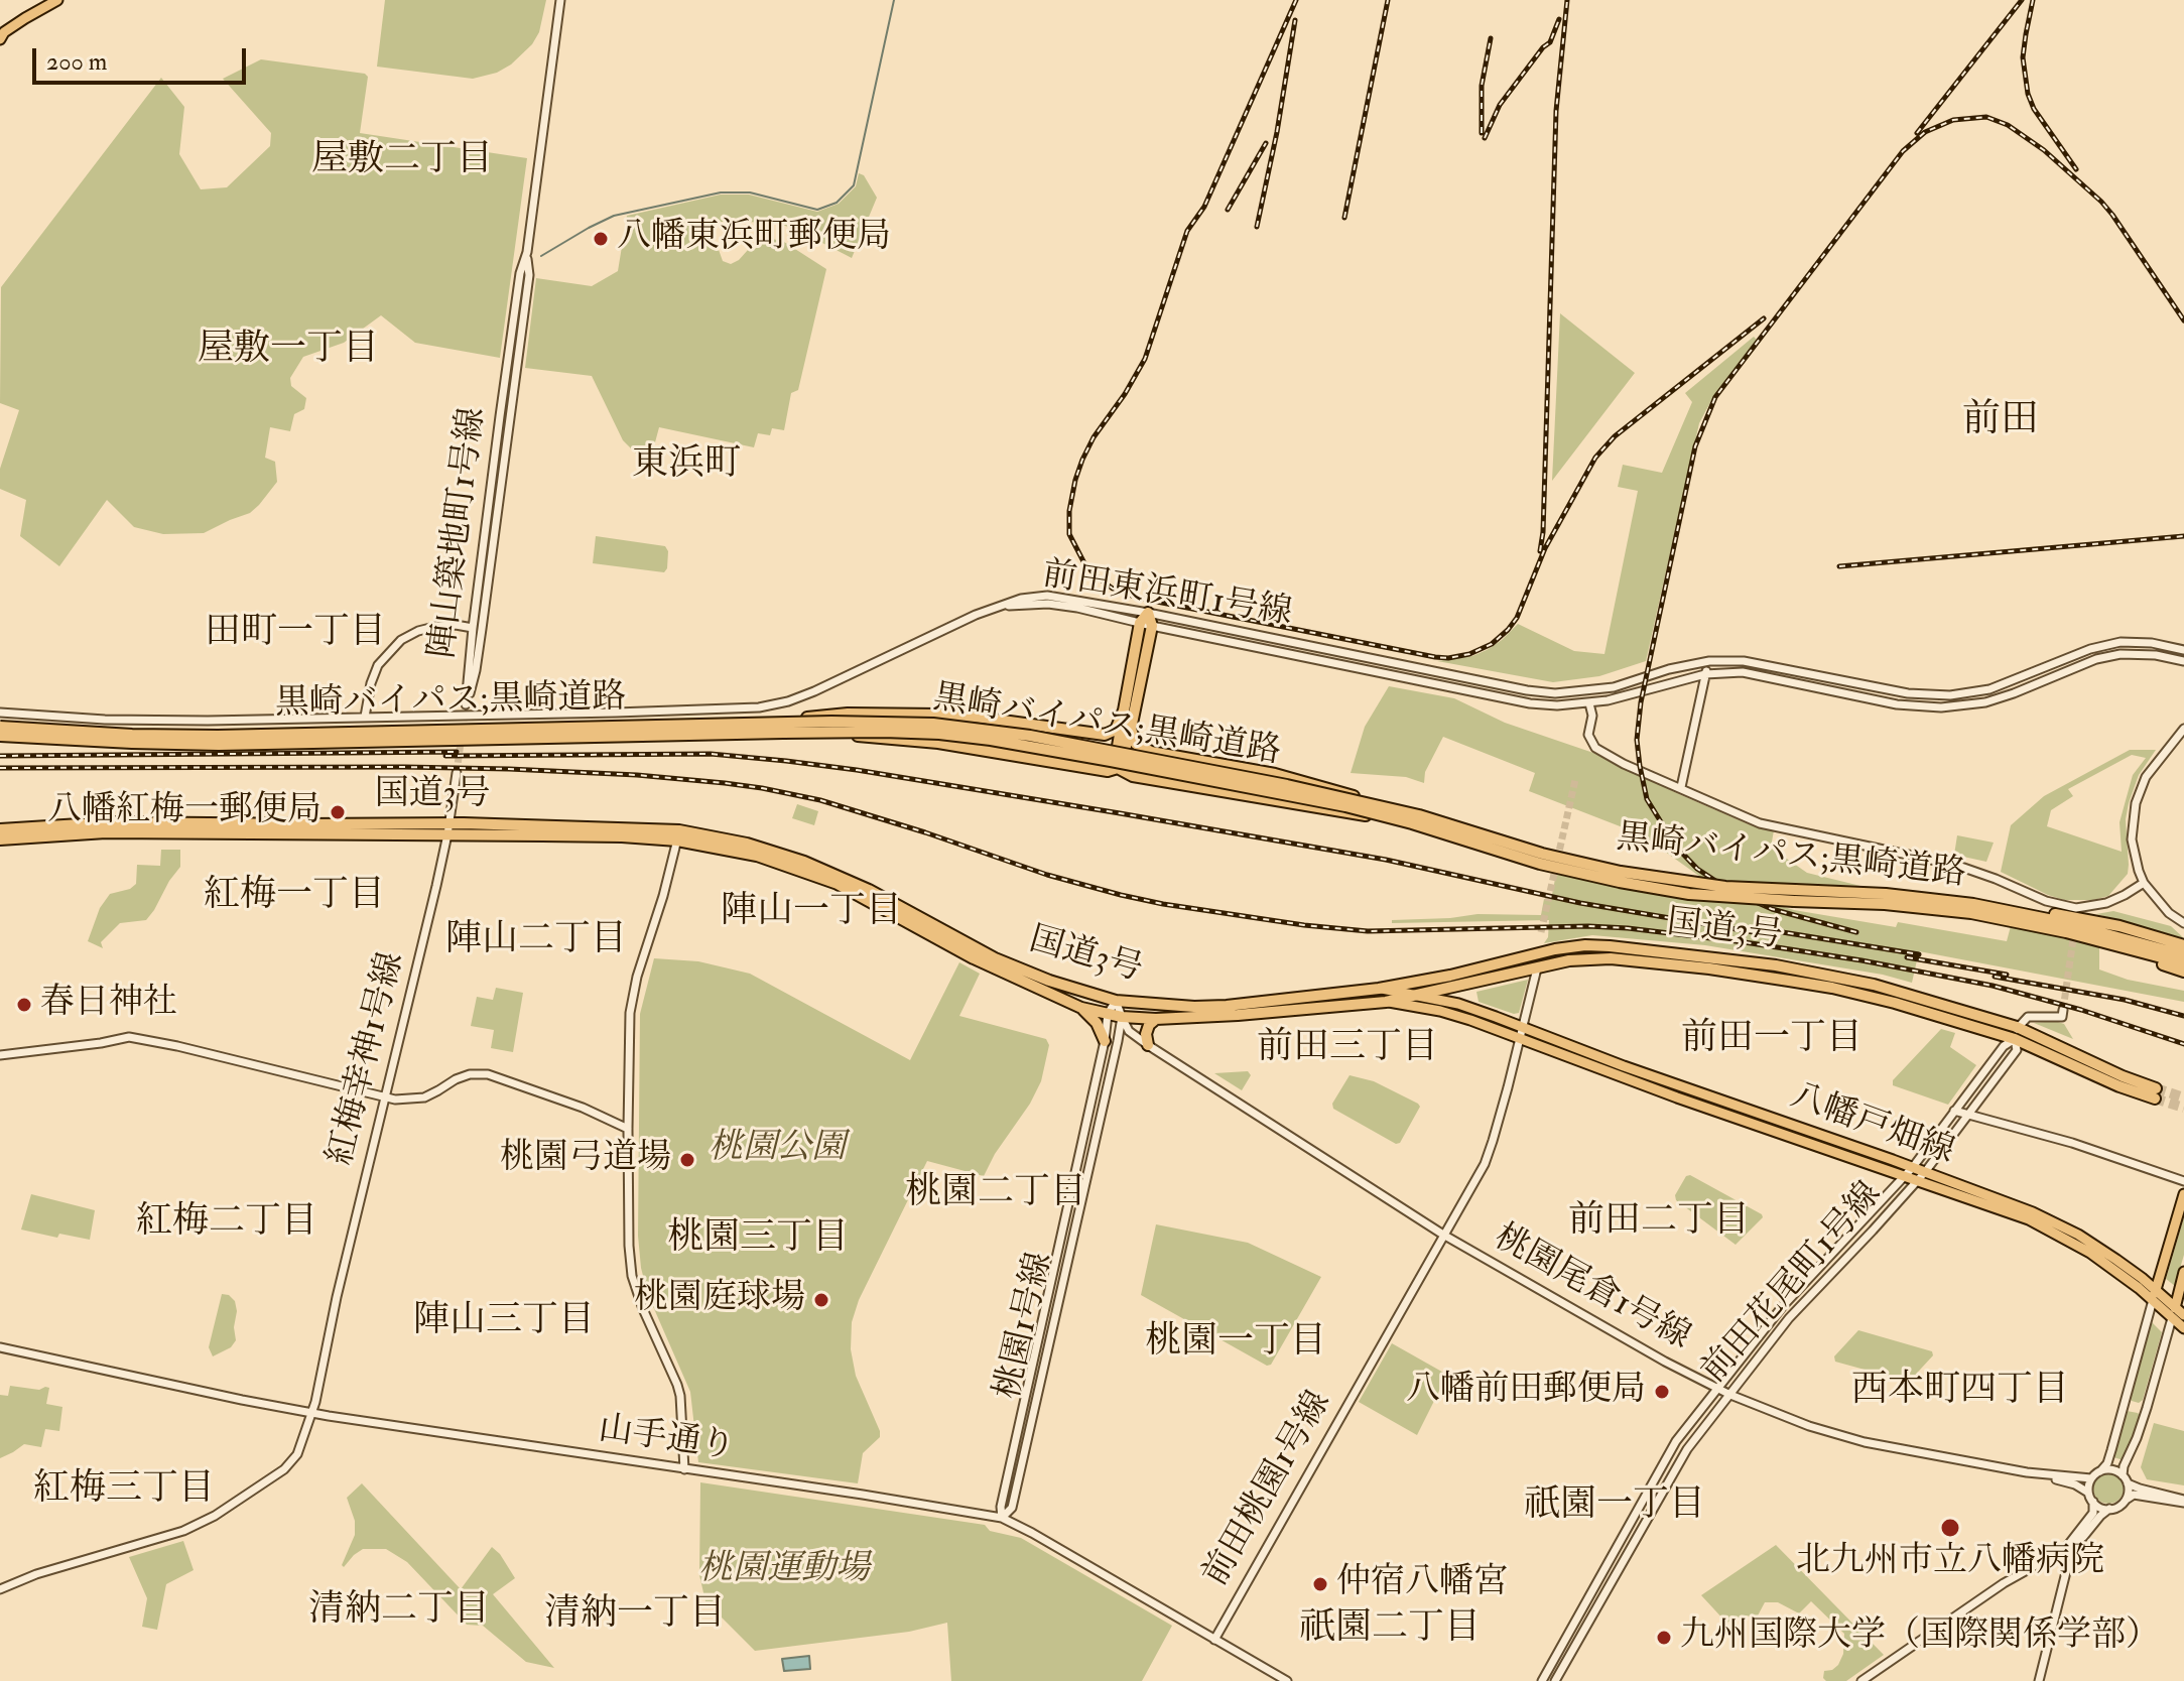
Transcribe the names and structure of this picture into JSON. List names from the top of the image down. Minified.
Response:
{"streets":{"highway":["黒崎バイパス;黒崎道路","国道3号"],"main road":["八幡戸畑線"],"street":["陣山築地町1号線","前田東浜町1号線","紅梅幸神1号線","前田花尾町1号線","桃園尾倉1号線","桃園1号線","山手通り","前田桃園1号線"]},"crossings":[["国道3号","紅梅幸神1号線"],["国道3号","八幡戸畑線"],["国道3号","前田花尾町1号線"],["国道3号","桃園1号線"],["国道3号","前田桃園1号線"],["紅梅幸神1号線","山手通り"],["八幡戸畑線","前田花尾町1号線"],["八幡戸畑線","前田桃園1号線"],["前田花尾町1号線","桃園尾倉1号線"],["桃園尾倉1号線","前田桃園1号線"],["桃園1号線","山手通り"],["山手通り","前田桃園1号線"]],"districts":["屋敷二丁目","屋敷一丁目","前田","東浜町","田町一丁目","紅梅一丁目","陣山一丁目","陣山二丁目","前田一丁目","前田三丁目","桃園二丁目","前田二丁目","紅梅二丁目","桃園三丁目","陣山三丁目","桃園一丁目","西本町四丁目","紅梅三丁目","祇園一丁目","清納二丁目","清納一丁目","祇園二丁目"],"parks":["桃園公園","桃園運動場"],"places":["八幡東浜町郵便局","八幡紅梅一郵便局","春日神社","桃園弓道場","桃園庭球場","八幡前田郵便局","北九州市立八幡病院","仲宿八幡宮","九州国際大学（国際関係学部）"],"scale_bar":"200 m"}
